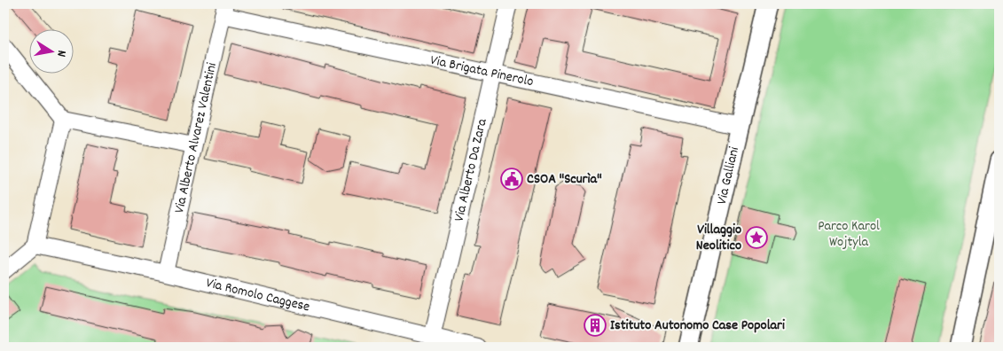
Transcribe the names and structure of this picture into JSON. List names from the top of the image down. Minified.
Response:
{"streets":{"street":["Via Brigata Pinerolo","Via Alberto Alvarez Valentini","Via Alberto Da Zara","Via Galliani","Via Romolo Caggese"]},"crossings":[["Via Brigata Pinerolo","Via Alberto Alvarez Valentini"],["Via Brigata Pinerolo","Via Alberto Da Zara"],["Via Brigata Pinerolo","Via Galliani"],["Via Alberto Alvarez Valentini","Via Romolo Caggese"],["Via Alberto Da Zara","Via Romolo Caggese"]],"parks":["Parco Karol Wojtyla"],"places":{"public building":["CSOA \"Scurìa\""],"place":["Villaggio Neolitico"],"building":["Istituto Autonomo Case Popolari"]},"north":"right"}
